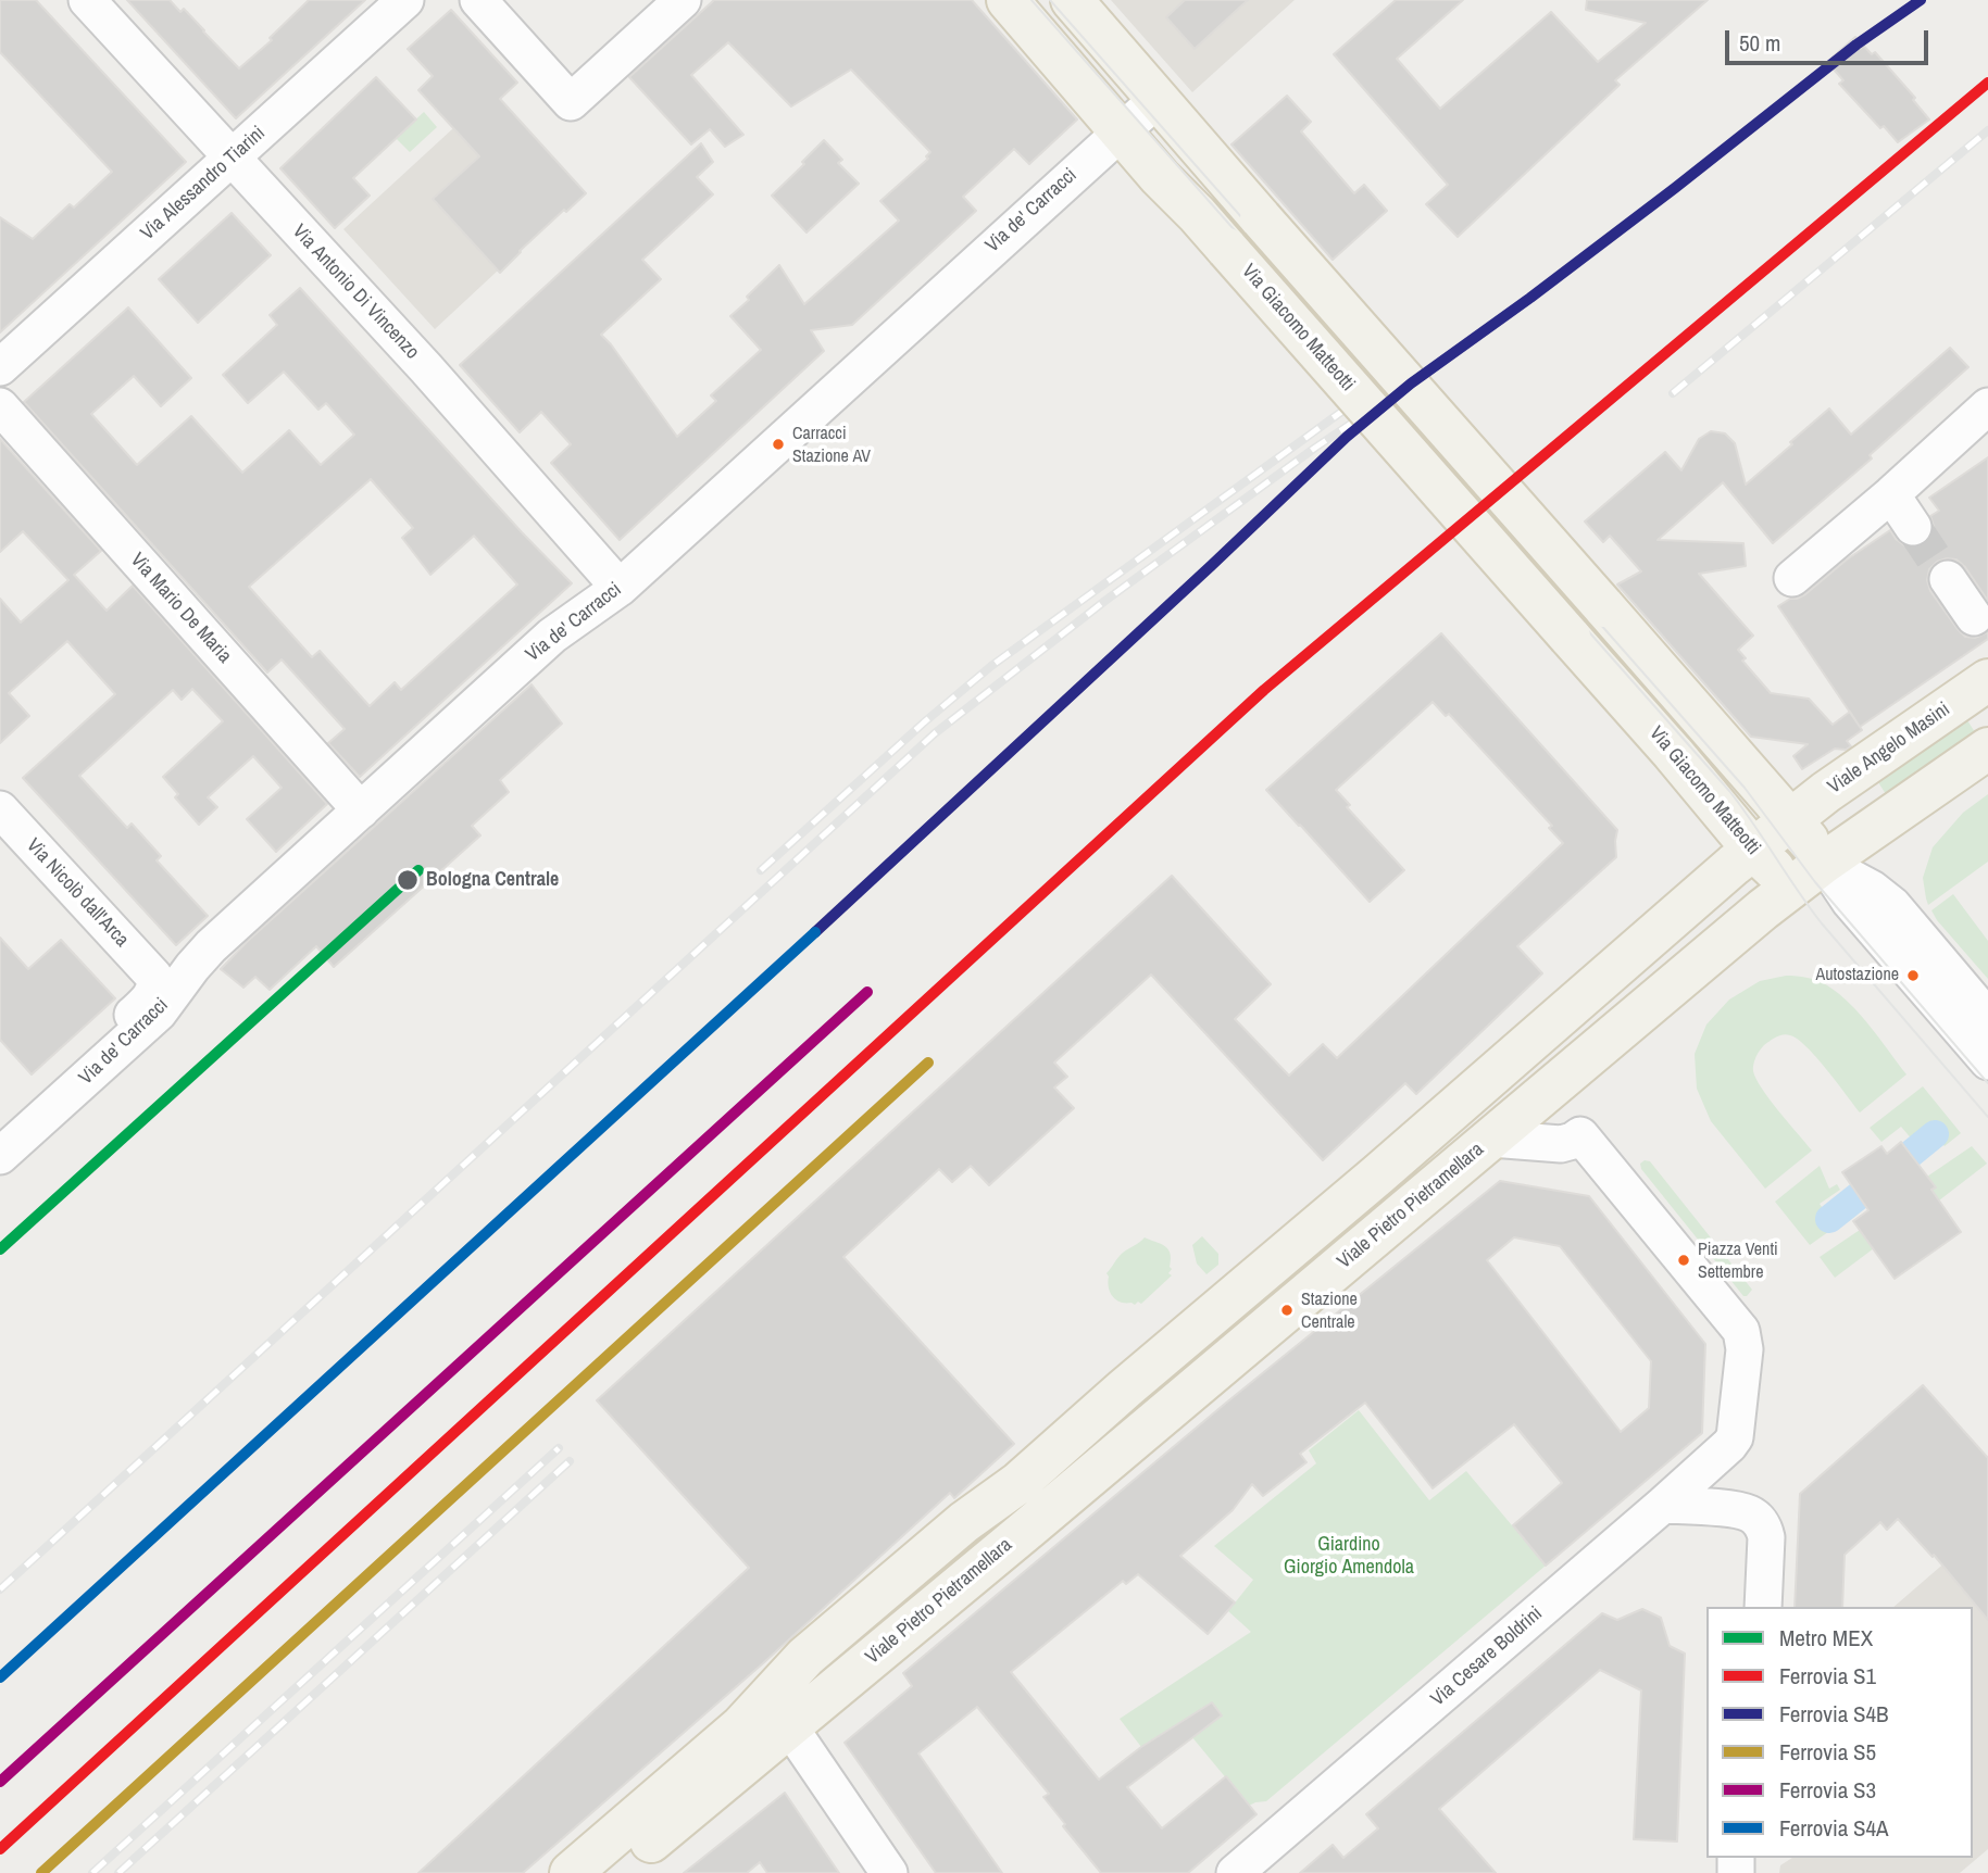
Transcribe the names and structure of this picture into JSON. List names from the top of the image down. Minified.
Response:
{"streets":{"main road":["Via Giacomo Matteotti","Viale Angelo Masini","Viale Pietro Pietramellara"],"street":["Via Alessandro Tiarini","Via de' Carracci","Via Antonio Di Vincenzo","Via Mario De Maria","Via Nicolò dall'Arca","Via Cesare Boldrini"]},"crossings":[["Via Alessandro Tiarini","Via Antonio Di Vincenzo"],["Via de' Carracci","Via Antonio Di Vincenzo"],["Via de' Carracci","Via Giacomo Matteotti"],["Via de' Carracci","Via Mario De Maria"],["Via de' Carracci","Via Nicolò dall'Arca"],["Via Giacomo Matteotti","Viale Pietro Pietramellara"],["Viale Angelo Masini","Viale Pietro Pietramellara"],["Viale Pietro Pietramellara","Via Cesare Boldrini"]],"parks":["Giardino Giorgio Amendola"],"places":["Carracci Stazione AV","Bologna Centrale","Autostazione","Piazza Venti Settembre","Stazione Centrale"],"lines":["rail line S4B","rail line S1","metro line MEX","rail line S4A","rail line S3","rail line S5"],"legend":["Metro MEX","Ferrovia S1","Ferrovia S4B","Ferrovia S5","Ferrovia S3","Ferrovia S4A"],"scale_bar":"50 m"}
